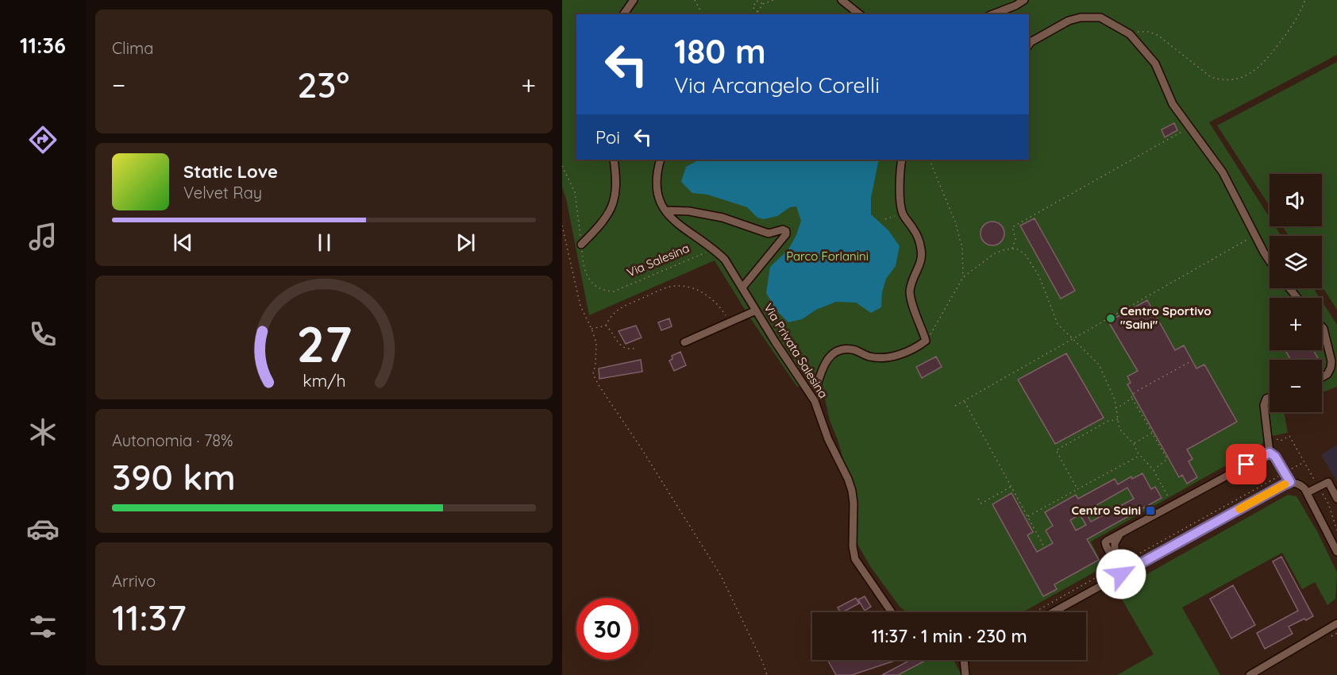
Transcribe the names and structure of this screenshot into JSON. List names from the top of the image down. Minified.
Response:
{"streets":{"street":["Via Privata Salesina"],"path":["Via Salesina"]},"parks":["Parco Forlanini"],"places":{"other":["Centro Sportivo \"Saini\""],"transit":["Centro Saini"]},"page":{"tabs":"11:36","tile":["Clima",["Autonomia · 78%","390 km"],["Arrivo","11:37"]],"turn":["180 m","Via Arcangelo Corelli"],"heat":["−","23°","+"],"then":"Poi","song":["Static Love","Velvet Ray"],"map_buttons":["+","−"],"limit":"30","trip":"11:37 · 1 min · 230 m","gauge":["27","km/h"]}}
